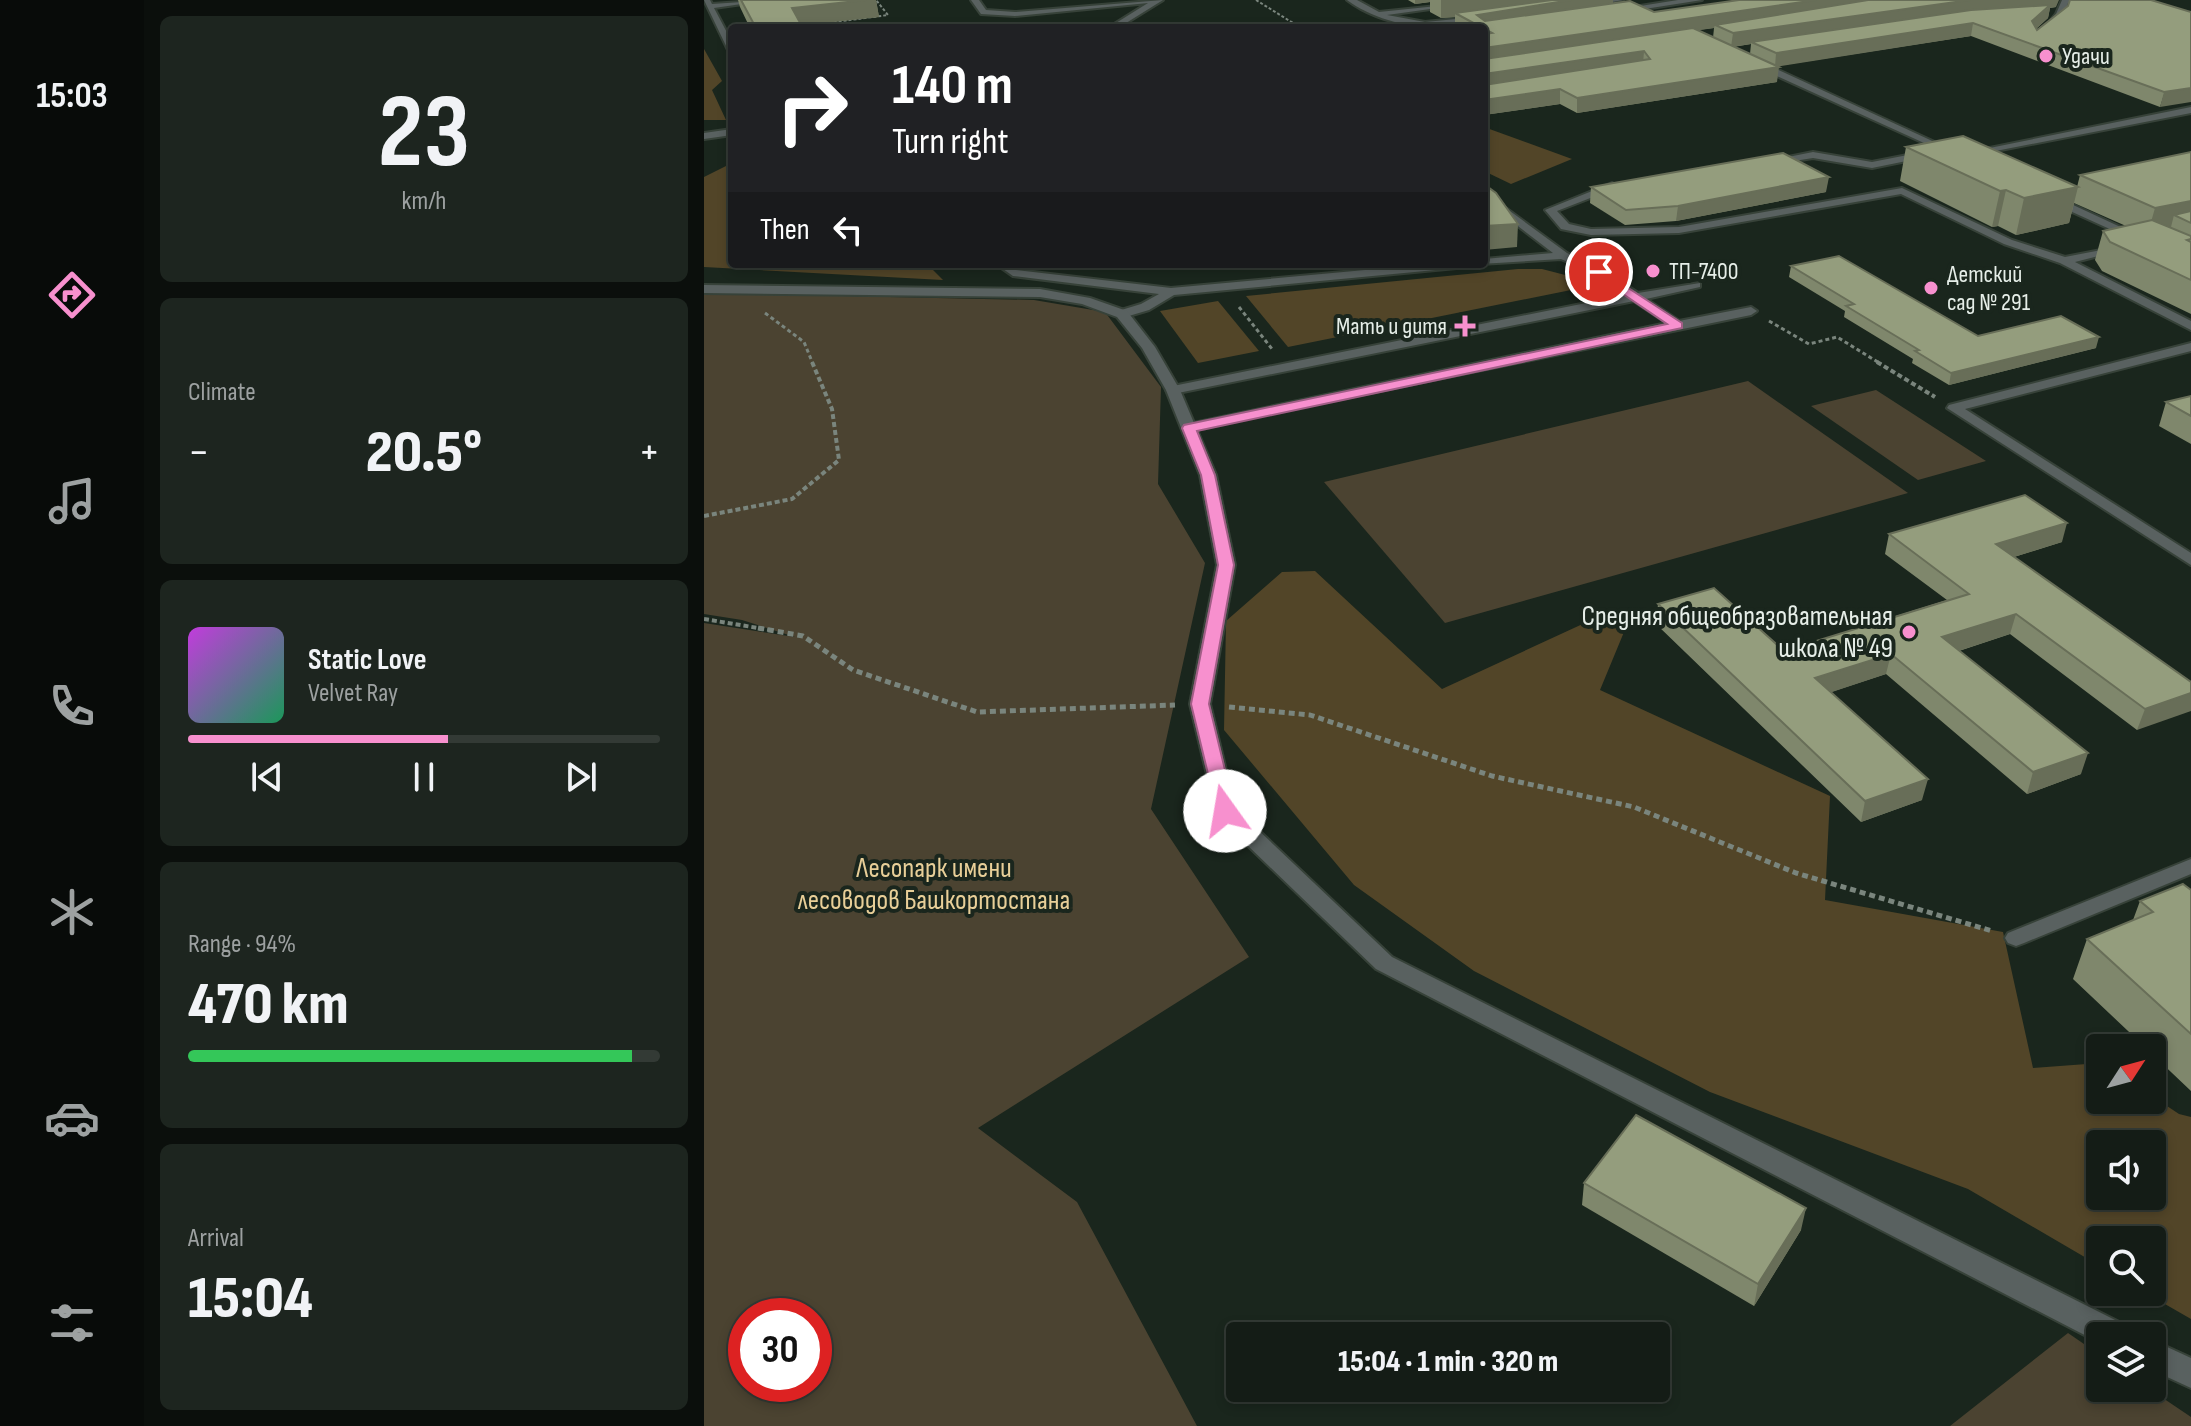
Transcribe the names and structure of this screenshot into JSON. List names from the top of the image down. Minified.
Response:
{"parks":["Лесопарк имени лесоводов Башкортостана"],"places":{"other":["Удачи","ТП-7400","Детский сад № 291","Средняя общеобразовательная школа № 49"],"health":["Мать и дитя"]},"north":"top right","page":{"tabs":"15:03","tile":[["23","km/h"],"Climate",["Range · 94%","470 km"],["Arrival","15:04"]],"turn":["140 m","Turn right"],"then":"Then","heat":["−","20.5°","+"],"song":["Static Love","Velvet Ray"],"limit":"30","trip":"15:04 · 1 min · 320 m"}}
